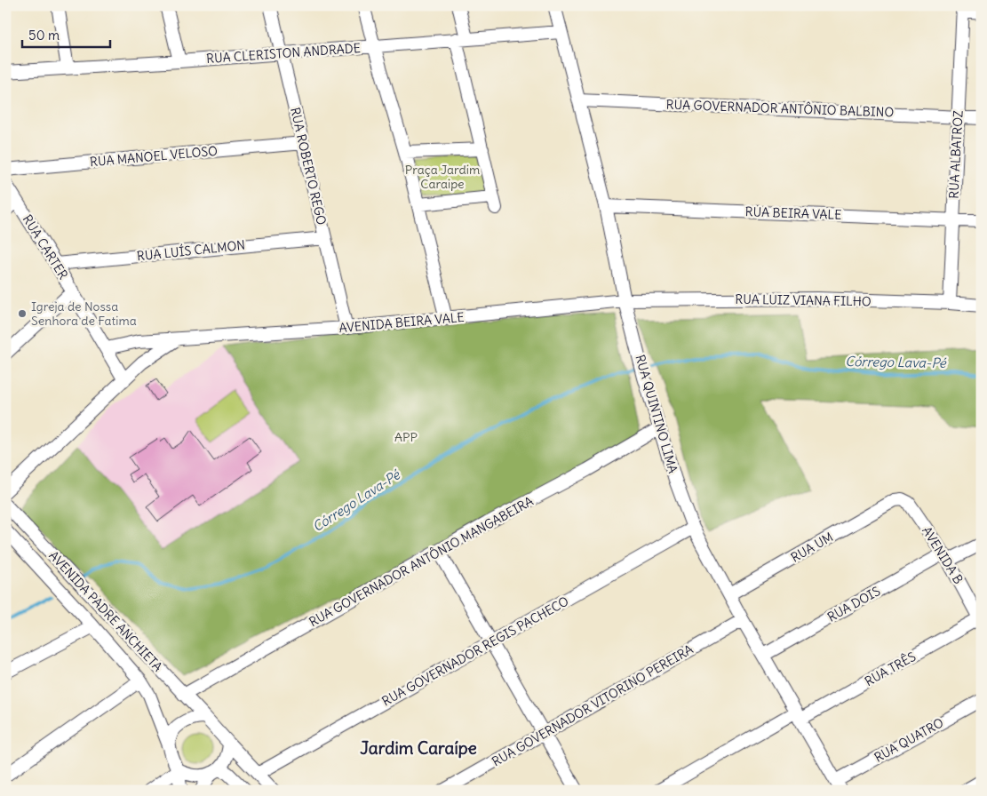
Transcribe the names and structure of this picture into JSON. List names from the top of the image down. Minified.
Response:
{"streets":{"street":["RUA CLERISTON ANDRADE","RUA GOVERNADOR ANTÔNIO BALBINO","RUA ALBATROZ","RUA MANOEL VELOSO","RUA ROBERTO REGO","RUA BEIRA VALE","RUA CARTER","RUA LUÍS CALMON","RUA LUIZ VIANA FILHO","AVENIDA BEIRA VALE","RUA QUINTINO LIMA","RUA UM","AVENIDA B","RUA GOVERNADOR ANTÔNIO MANGABEIRA","RUA DOIS","AVENIDA PADRE ANCHIETA","RUA GOVERNADOR REGIS PACHECO","RUA TRÊS","RUA GOVERNADOR VITORINO PEREIRA","RUA QUATRO"]},"crossings":[["RUA CLERISTON ANDRADE","RUA ROBERTO REGO"],["RUA CLERISTON ANDRADE","RUA QUINTINO LIMA"],["RUA GOVERNADOR ANTÔNIO BALBINO","RUA ALBATROZ"],["RUA GOVERNADOR ANTÔNIO BALBINO","RUA QUINTINO LIMA"],["RUA ALBATROZ","RUA BEIRA VALE"],["RUA ALBATROZ","RUA LUIZ VIANA FILHO"],["RUA MANOEL VELOSO","RUA ROBERTO REGO"],["RUA ROBERTO REGO","RUA LUÍS CALMON"],["RUA ROBERTO REGO","AVENIDA BEIRA VALE"],["RUA BEIRA VALE","RUA QUINTINO LIMA"],["RUA CARTER","RUA LUÍS CALMON"],["RUA CARTER","AVENIDA BEIRA VALE"],["RUA LUIZ VIANA FILHO","AVENIDA BEIRA VALE"],["RUA LUIZ VIANA FILHO","RUA QUINTINO LIMA"],["AVENIDA BEIRA VALE","RUA QUINTINO LIMA"],["RUA QUINTINO LIMA","RUA UM"],["RUA QUINTINO LIMA","RUA GOVERNADOR ANTÔNIO MANGABEIRA"],["RUA QUINTINO LIMA","RUA DOIS"],["RUA QUINTINO LIMA","RUA GOVERNADOR REGIS PACHECO"],["RUA QUINTINO LIMA","RUA TRÊS"],["RUA QUINTINO LIMA","RUA GOVERNADOR VITORINO PEREIRA"],["RUA QUINTINO LIMA","RUA QUATRO"],["RUA UM","AVENIDA B"],["AVENIDA B","RUA DOIS"],["AVENIDA B","RUA TRÊS"],["RUA GOVERNADOR ANTÔNIO MANGABEIRA","AVENIDA PADRE ANCHIETA"],["AVENIDA PADRE ANCHIETA","RUA GOVERNADOR REGIS PACHECO"]],"districts":["Jardim Caraípe"],"water":["Córrego Lava-Pé"],"parks":["Praça Jardim Caraipe","APP"],"places":["Igreja de Nossa Senhora de Fatima"],"scale_bar":"50 m"}
